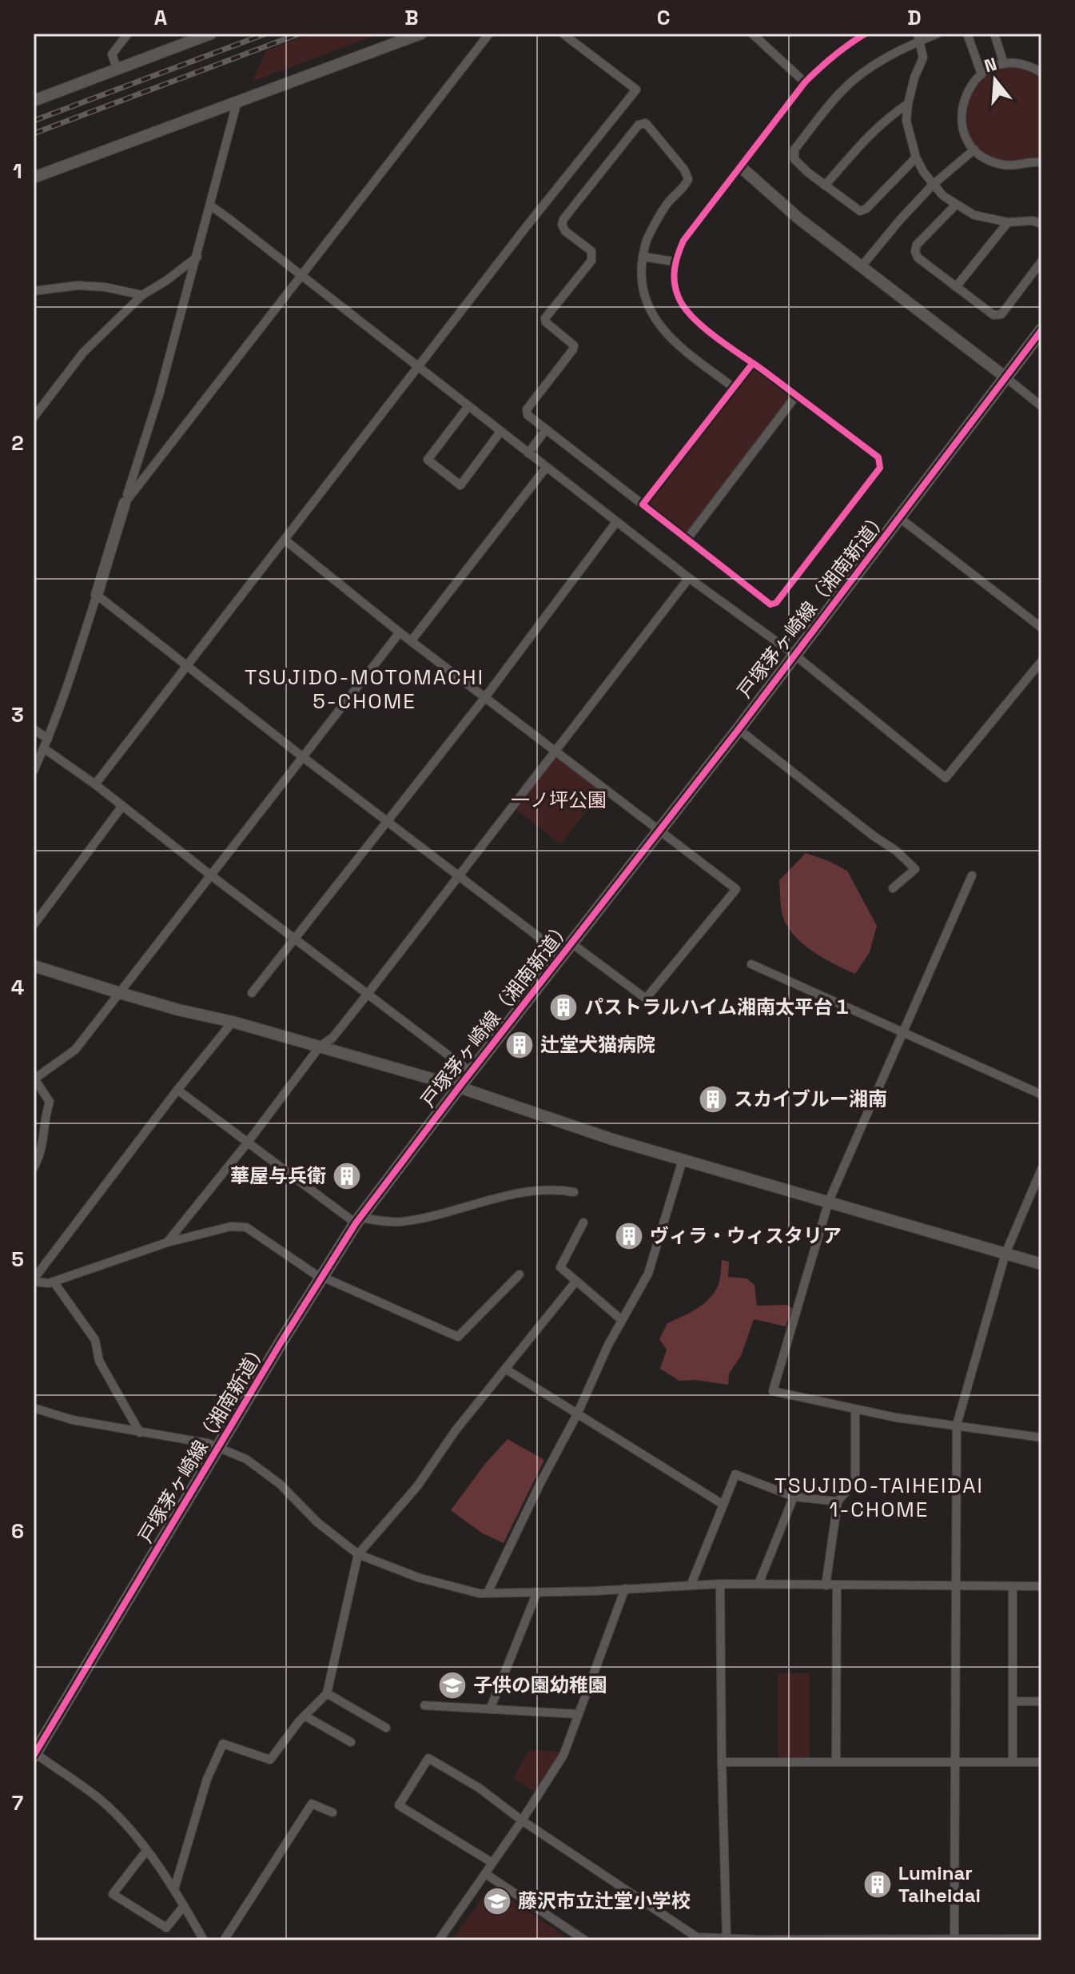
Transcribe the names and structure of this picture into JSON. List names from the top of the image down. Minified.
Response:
{"streets":{"main road":["戸塚茅ヶ崎線（湘南新道）"]},"districts":["TSUJIDO-MOTOMACHI 5-CHOME","TSUJIDO-TAIHEIDAI 1-CHOME"],"parks":["一ノ坪公園"],"places":{"building":["パストラルハイム湘南太平台１","辻堂犬猫病院","スカイブルー湘南","華屋与兵衛","ヴィラ・ウィスタリア","Luminar Taiheidai"],"school or university":["子供の園幼稚園","藤沢市立辻堂小学校"]},"north":"top","grid":{"columns":["A","B","C","D"],"rows":["1","2","3","4","5","6","7"]}}
